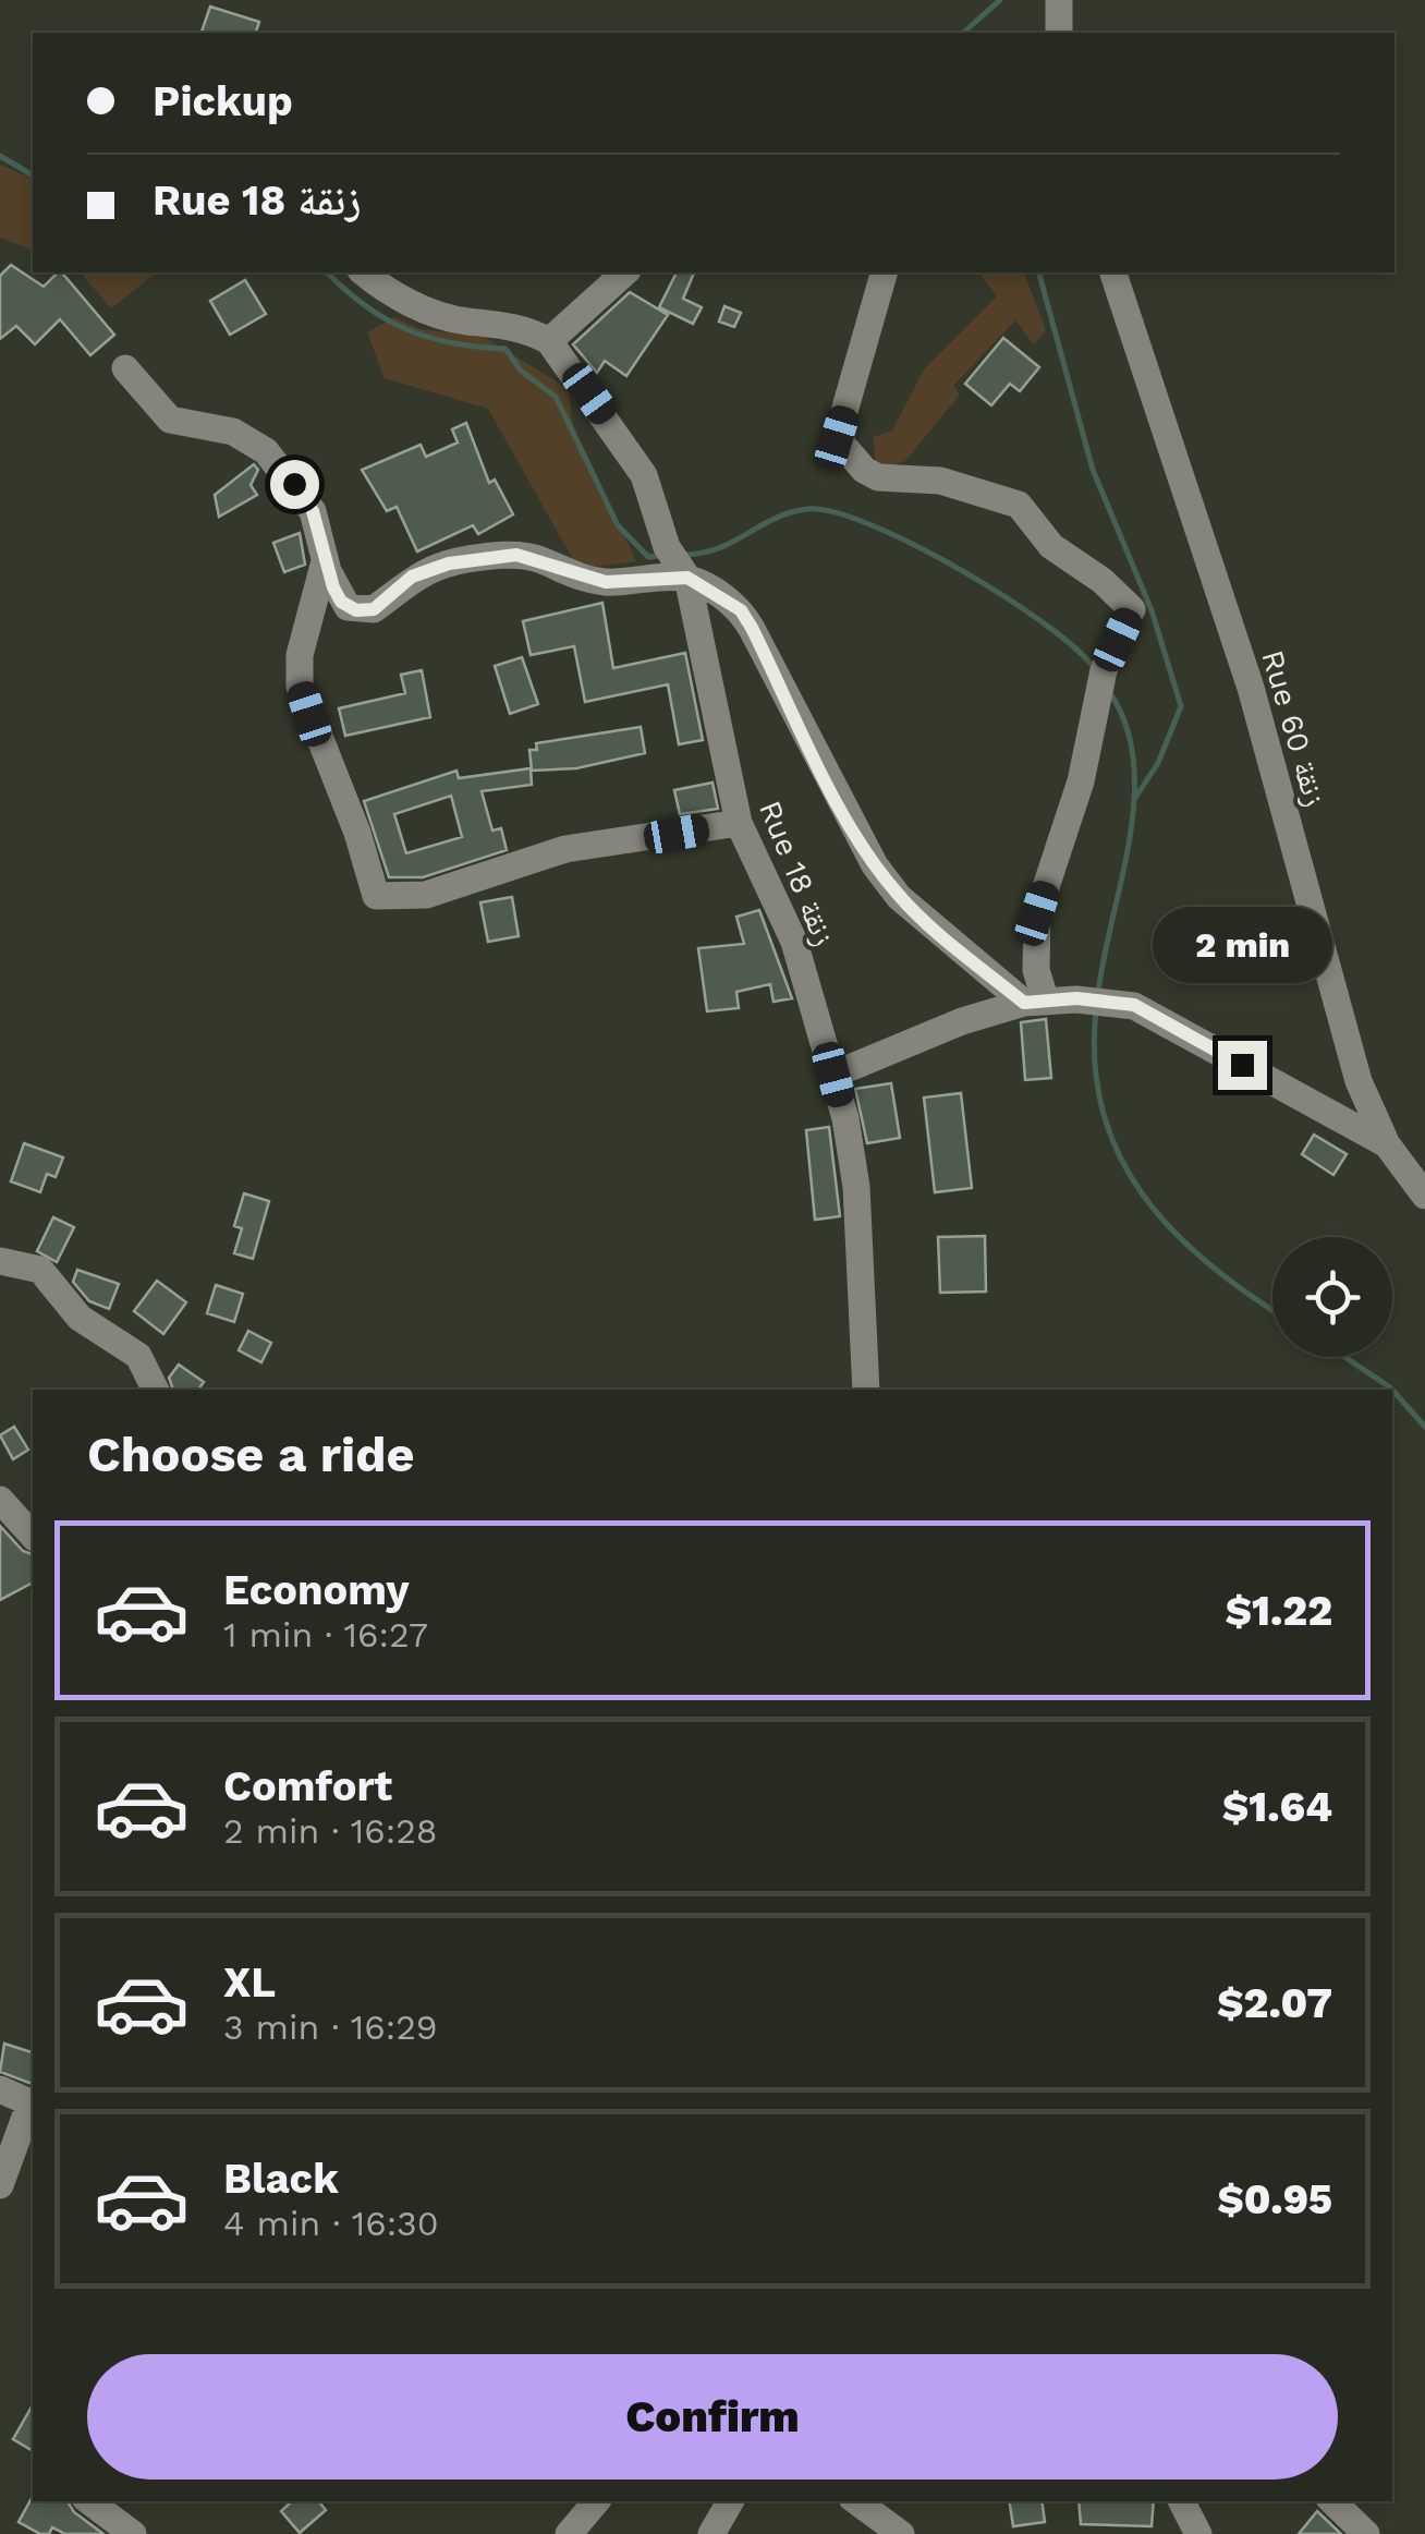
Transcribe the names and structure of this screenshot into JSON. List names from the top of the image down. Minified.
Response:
{"streets":{"street":["Rue 60 زنقة","Rue 18 زنقة"]},"page":{"banner":["Pickup","Rue 18 زنقة"],"bubble":"2 min","heading":"Choose a ride","list":[{"name":"Economy","note":"1 min · 16:27","value":"$1.22"},{"name":"Comfort","note":"2 min · 16:28","value":"$1.64"},{"name":"XL","note":"3 min · 16:29","value":"$2.07"},{"name":"Black","note":"4 min · 16:30","value":"$0.95"}],"buttons":"Confirm"}}
